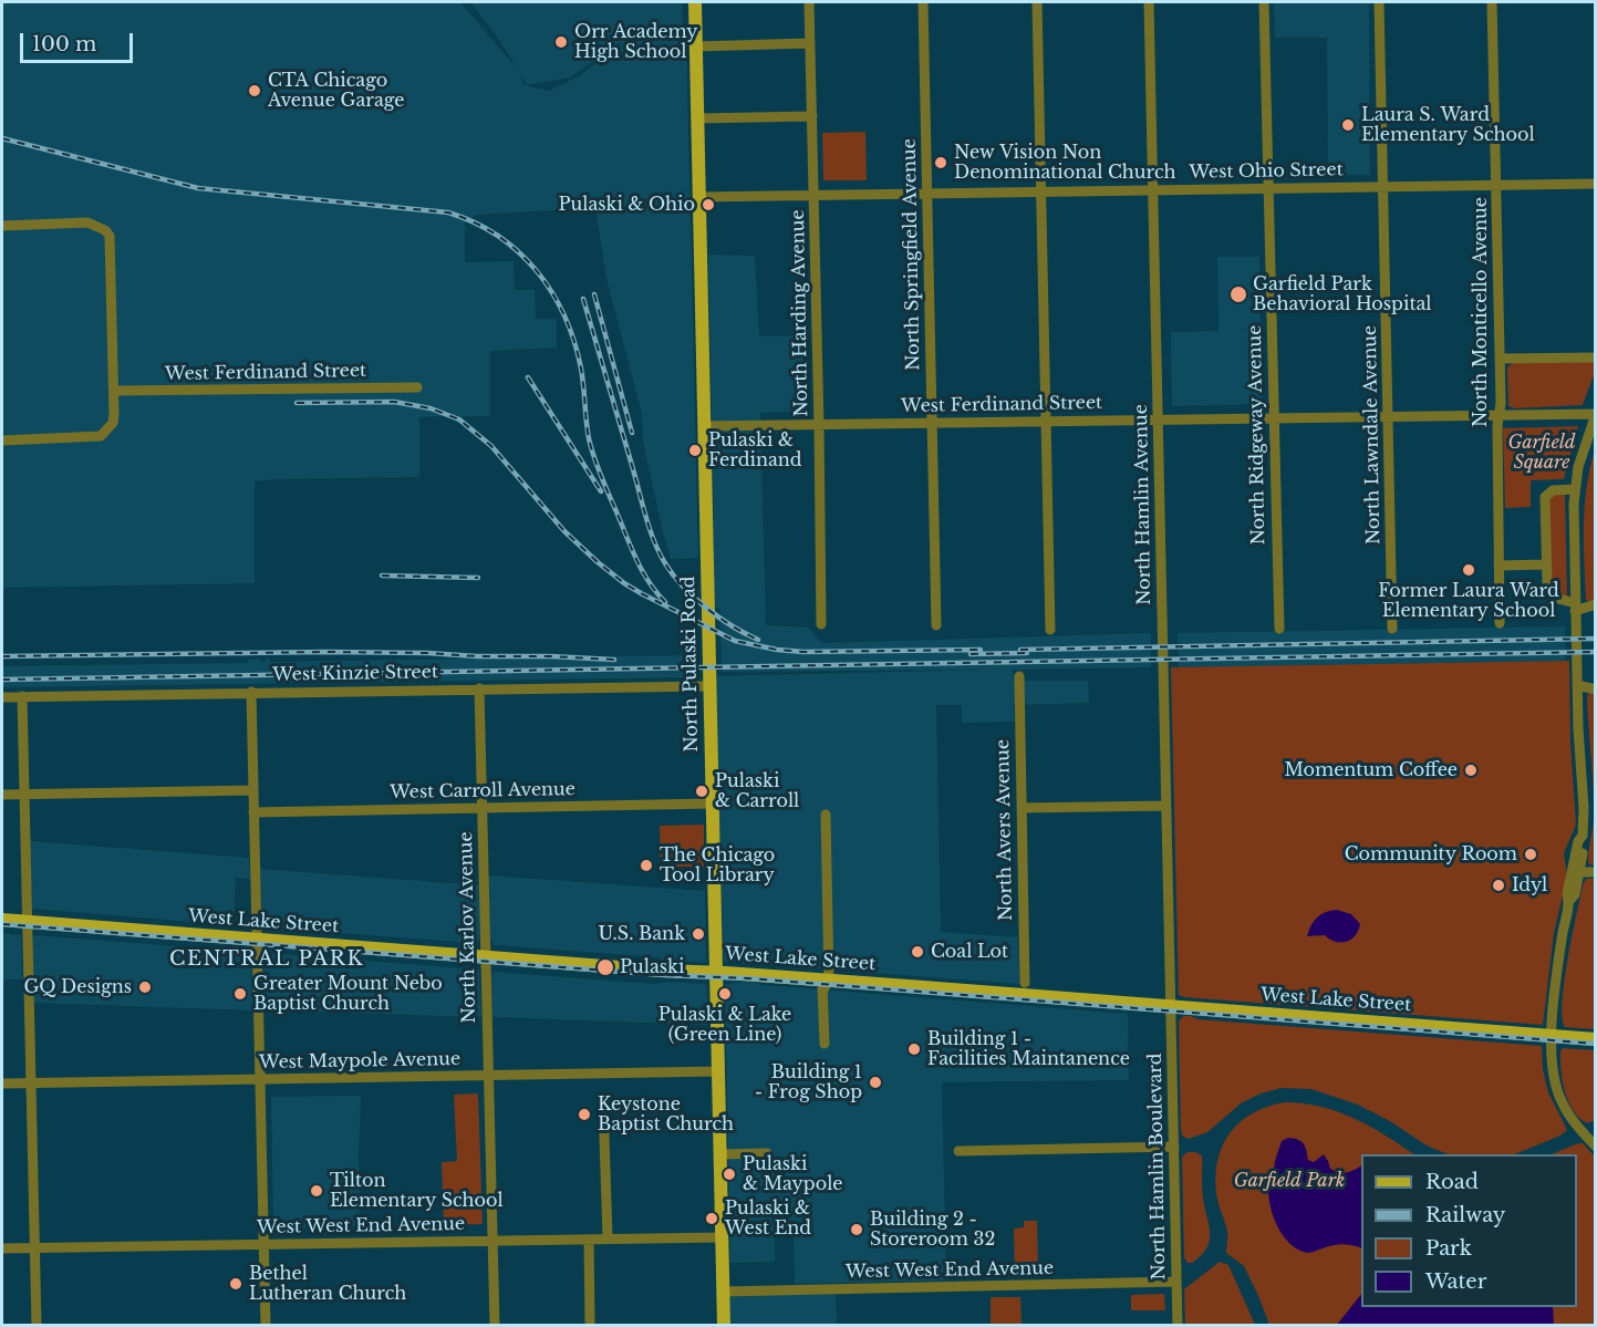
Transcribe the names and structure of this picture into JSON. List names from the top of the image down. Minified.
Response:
{"streets":{"main road":["North Pulaski Road","West Lake Street"],"street":["West Ohio Street","North Springfield Avenue","North Monticello Avenue","North Harding Avenue","West Ferdinand Street","North Ridgeway Avenue","North Lawndale Avenue","North Hamlin Avenue","West Kinzie Street","West Carroll Avenue","North Avers Avenue","North Karlov Avenue","West Maypole Avenue","North Hamlin Boulevard","West West End Avenue"]},"crossings":[["West Ohio Street","North Springfield Avenue"],["West Ohio Street","North Monticello Avenue"],["West Ohio Street","North Harding Avenue"],["West Ohio Street","North Ridgeway Avenue"],["West Ohio Street","North Lawndale Avenue"],["West Ohio Street","North Hamlin Avenue"],["West Ohio Street","North Pulaski Road"],["North Springfield Avenue","West Ferdinand Street"],["North Monticello Avenue","West Ferdinand Street"],["North Harding Avenue","West Ferdinand Street"],["West Ferdinand Street","North Ridgeway Avenue"],["West Ferdinand Street","North Lawndale Avenue"],["West Ferdinand Street","North Hamlin Avenue"],["West Ferdinand Street","North Pulaski Road"],["North Hamlin Avenue","West Lake Street"],["North Hamlin Avenue","North Hamlin Boulevard"],["North Pulaski Road","West Kinzie Street"],["North Pulaski Road","West Carroll Avenue"],["North Pulaski Road","West Lake Street"],["North Pulaski Road","West Maypole Avenue"],["North Pulaski Road","West West End Avenue"],["West Kinzie Street","North Karlov Avenue"],["West Carroll Avenue","North Karlov Avenue"],["North Avers Avenue","West Lake Street"],["West Lake Street","North Karlov Avenue"],["West Lake Street","North Hamlin Boulevard"],["North Karlov Avenue","West Maypole Avenue"],["North Karlov Avenue","West West End Avenue"],["North Hamlin Boulevard","West West End Avenue"]],"districts":["CENTRAL PARK"],"parks":["Garfield Square","Garfield Park"],"places":["Orr Academy High School","CTA Chicago Avenue Garage","Laura S. Ward Elementary School","New Vision Non Denominational Church","Pulaski & Ohio","Garfield Park Behavioral Hospital","Pulaski & Ferdinand","Former Laura Ward Elementary School","Momentum Coffee","Pulaski & Carroll","Community Room","The Chicago Tool Library","Idyl","U.S. Bank","Coal Lot","Pulaski","GQ Designs","Greater Mount Nebo Baptist Church","Pulaski & Lake (Green Line)","Building 1 - Facilities Maintanence","Building 1 - Frog Shop","Keystone Baptist Church","Pulaski & Maypole","Tilton Elementary School","Pulaski & West End","Building 2 - Storeroom 32","Bethel Lutheran Church"],"legend":["Road","Railway","Park","Water"],"scale_bar":"100 m"}
